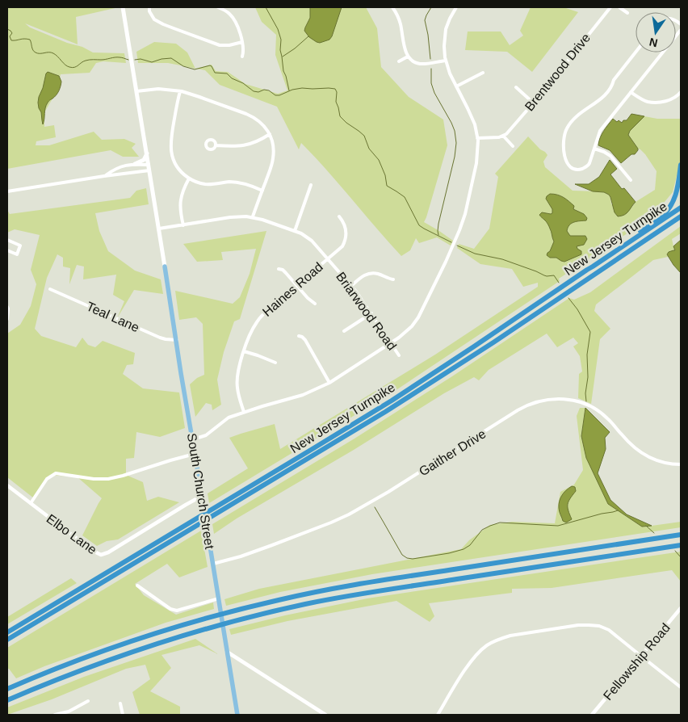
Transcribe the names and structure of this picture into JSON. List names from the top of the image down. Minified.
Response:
{"streets":{"highway":["New Jersey Turnpike"],"main road":["South Church Street"],"street":["Brentwood Drive","Haines Road","Briarwood Road","Teal Lane","Gaither Drive","Elbo Lane","Fellowship Road"]},"crossings":[["Haines Road","Briarwood Road"],["Teal Lane","South Church Street"],["Gaither Drive","South Church Street"],["South Church Street","Elbo Lane"]],"north":"bottom"}
